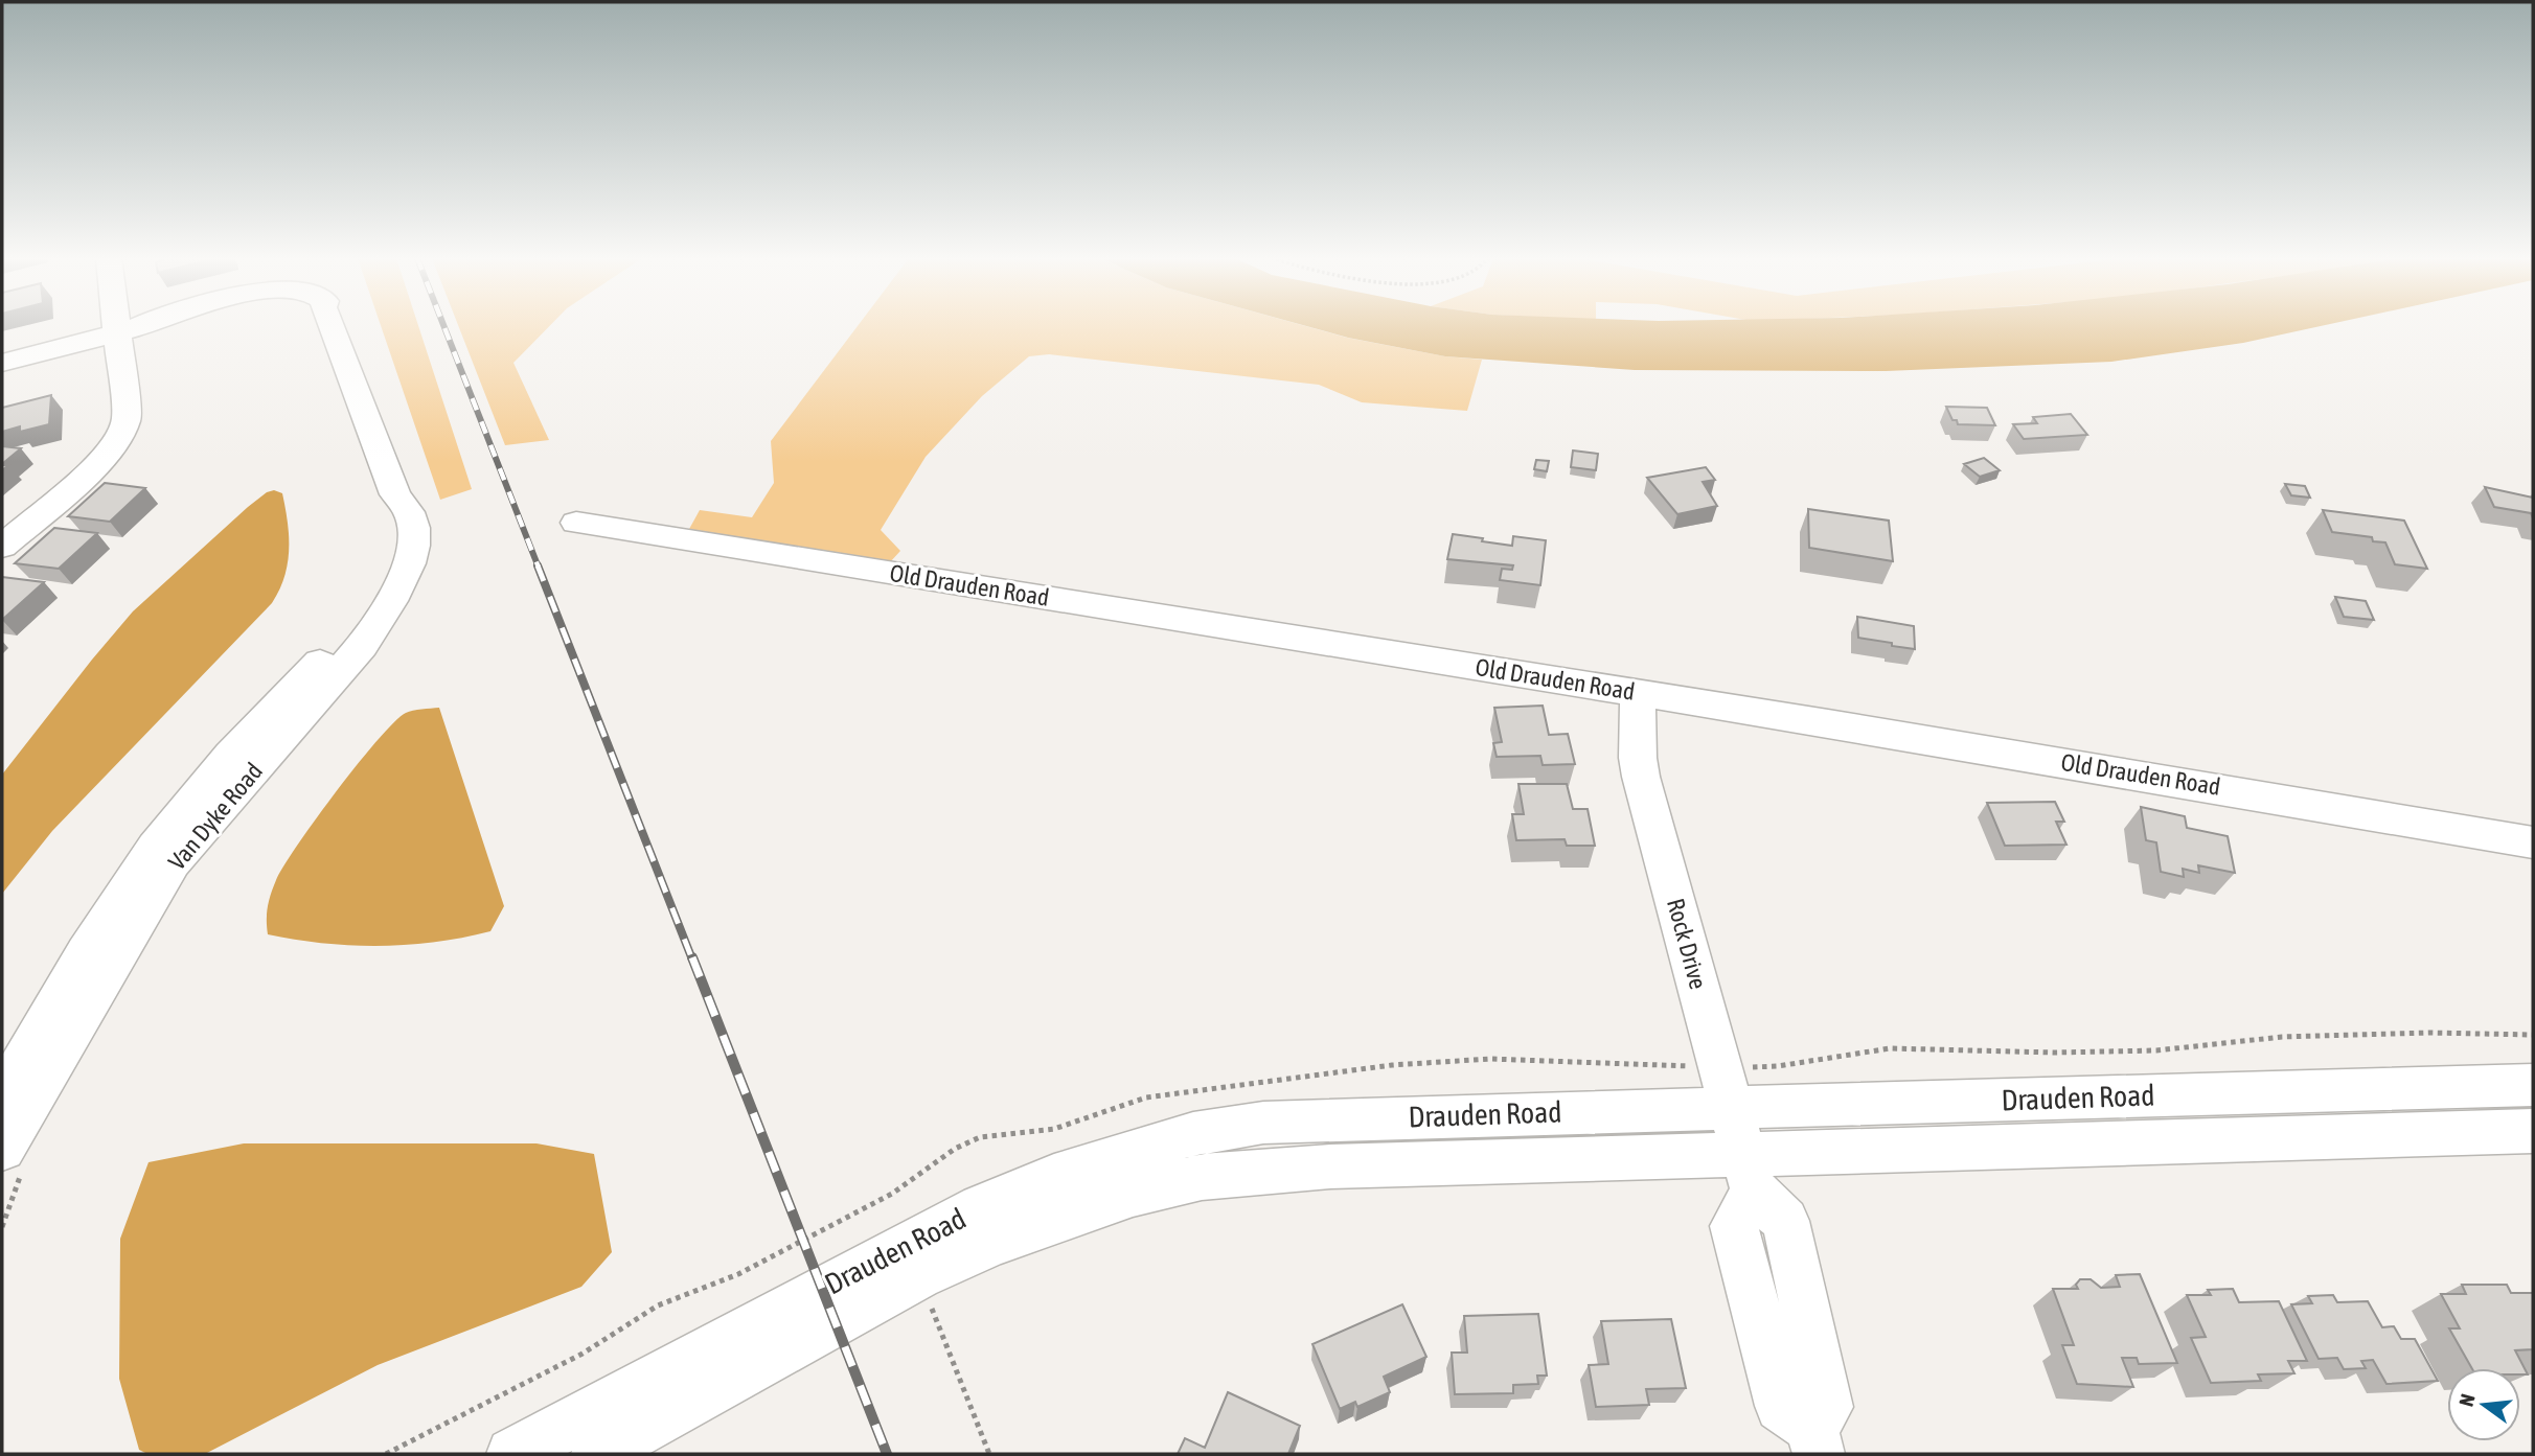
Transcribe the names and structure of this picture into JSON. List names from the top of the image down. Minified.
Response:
{"streets":{"street":["Old Drauden Road","Van Dyke Road","Rock Drive","Drauden Road"]},"crossings":[["Old Drauden Road","Rock Drive"],["Rock Drive","Drauden Road"]],"north":"left"}
